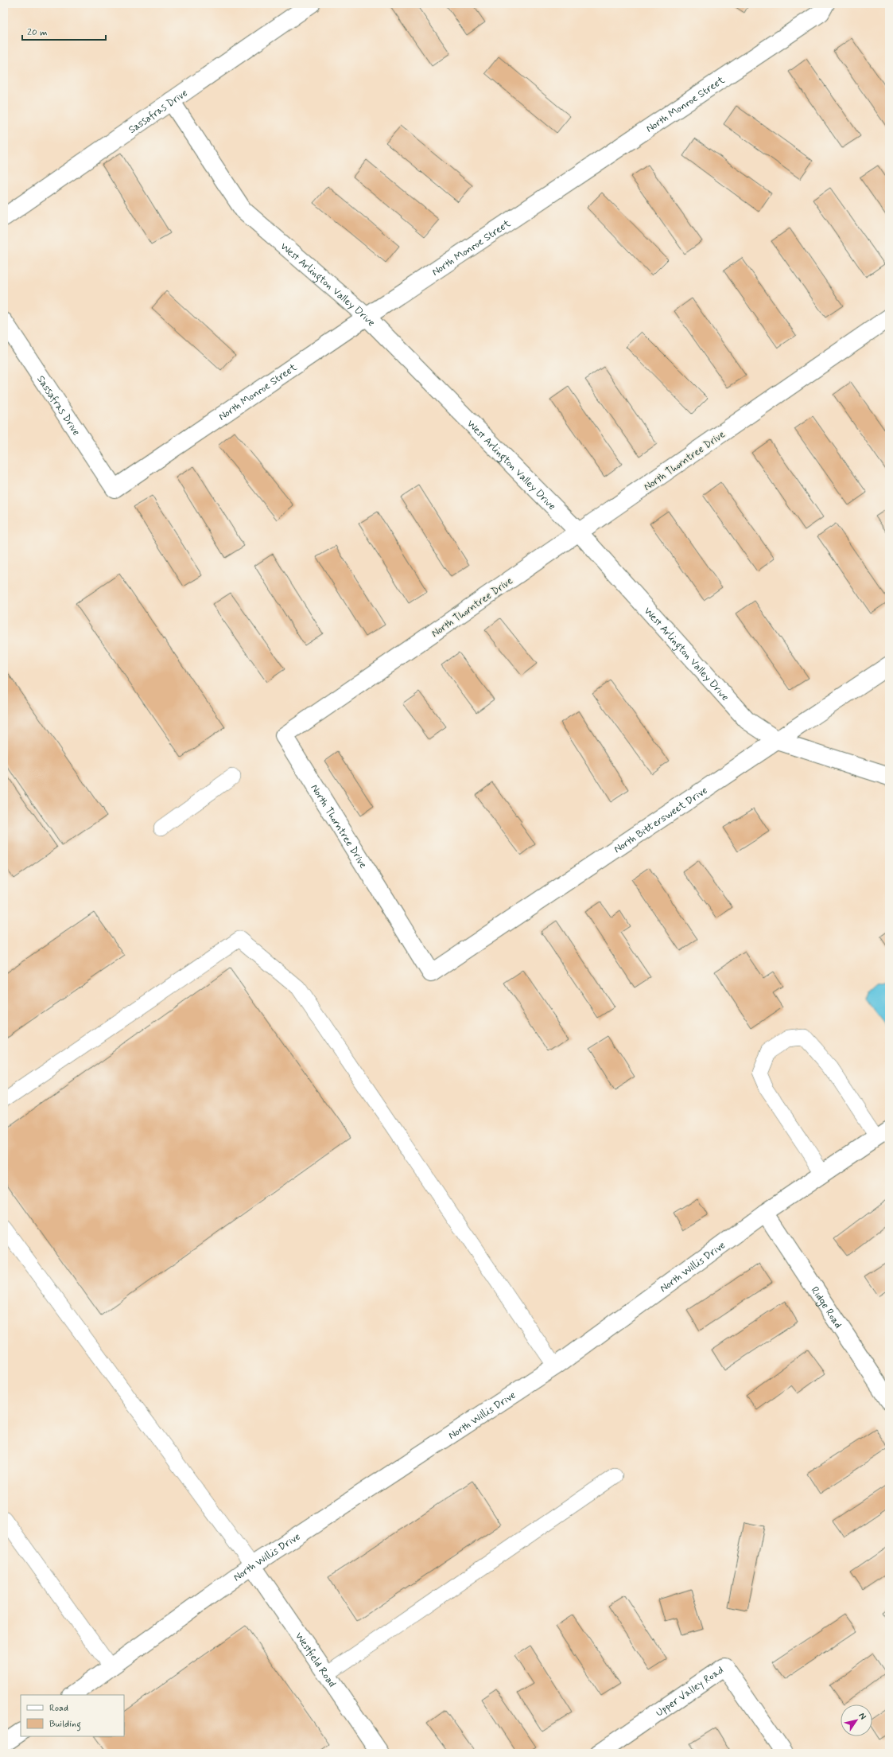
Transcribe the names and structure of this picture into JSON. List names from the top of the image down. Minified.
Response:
{"streets":{"street":["North Monroe Street","Sassafras Drive","West Arlington Valley Drive","North Thorntree Drive","North Bittersweet Drive","North Willis Drive","Ridge Road","Westfield Road","Upper Valley Road"]},"crossings":[["North Monroe Street","Sassafras Drive"],["North Monroe Street","West Arlington Valley Drive"],["Sassafras Drive","West Arlington Valley Drive"],["West Arlington Valley Drive","North Thorntree Drive"],["West Arlington Valley Drive","North Bittersweet Drive"],["North Thorntree Drive","North Bittersweet Drive"],["North Willis Drive","Ridge Road"],["North Willis Drive","Westfield Road"]],"legend":["Road","Building"],"scale_bar":"20 m","north":"top right"}
